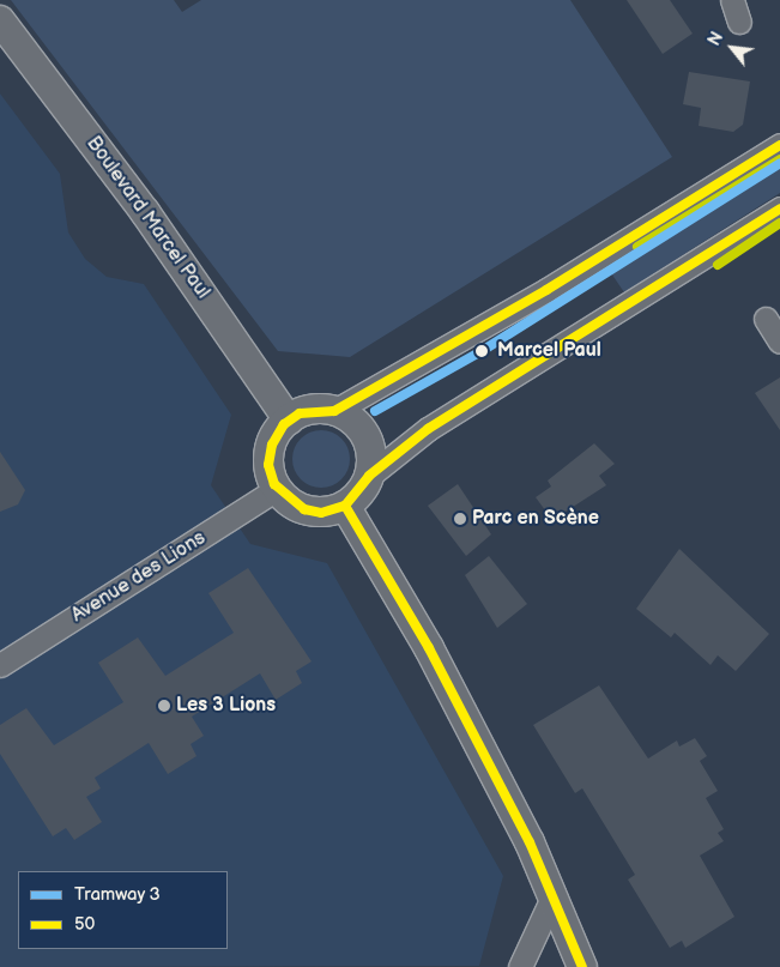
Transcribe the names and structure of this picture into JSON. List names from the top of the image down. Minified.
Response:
{"streets":{"street":["Boulevard Marcel Paul","Avenue des Lions"]},"crossings":[["Boulevard Marcel Paul","Avenue des Lions"]],"places":["Marcel Paul","Parc en Scène","Les 3 Lions"],"lines":["transit line 50","tram line 3"],"legend":["Tramway 3","50"],"north":"top left"}
